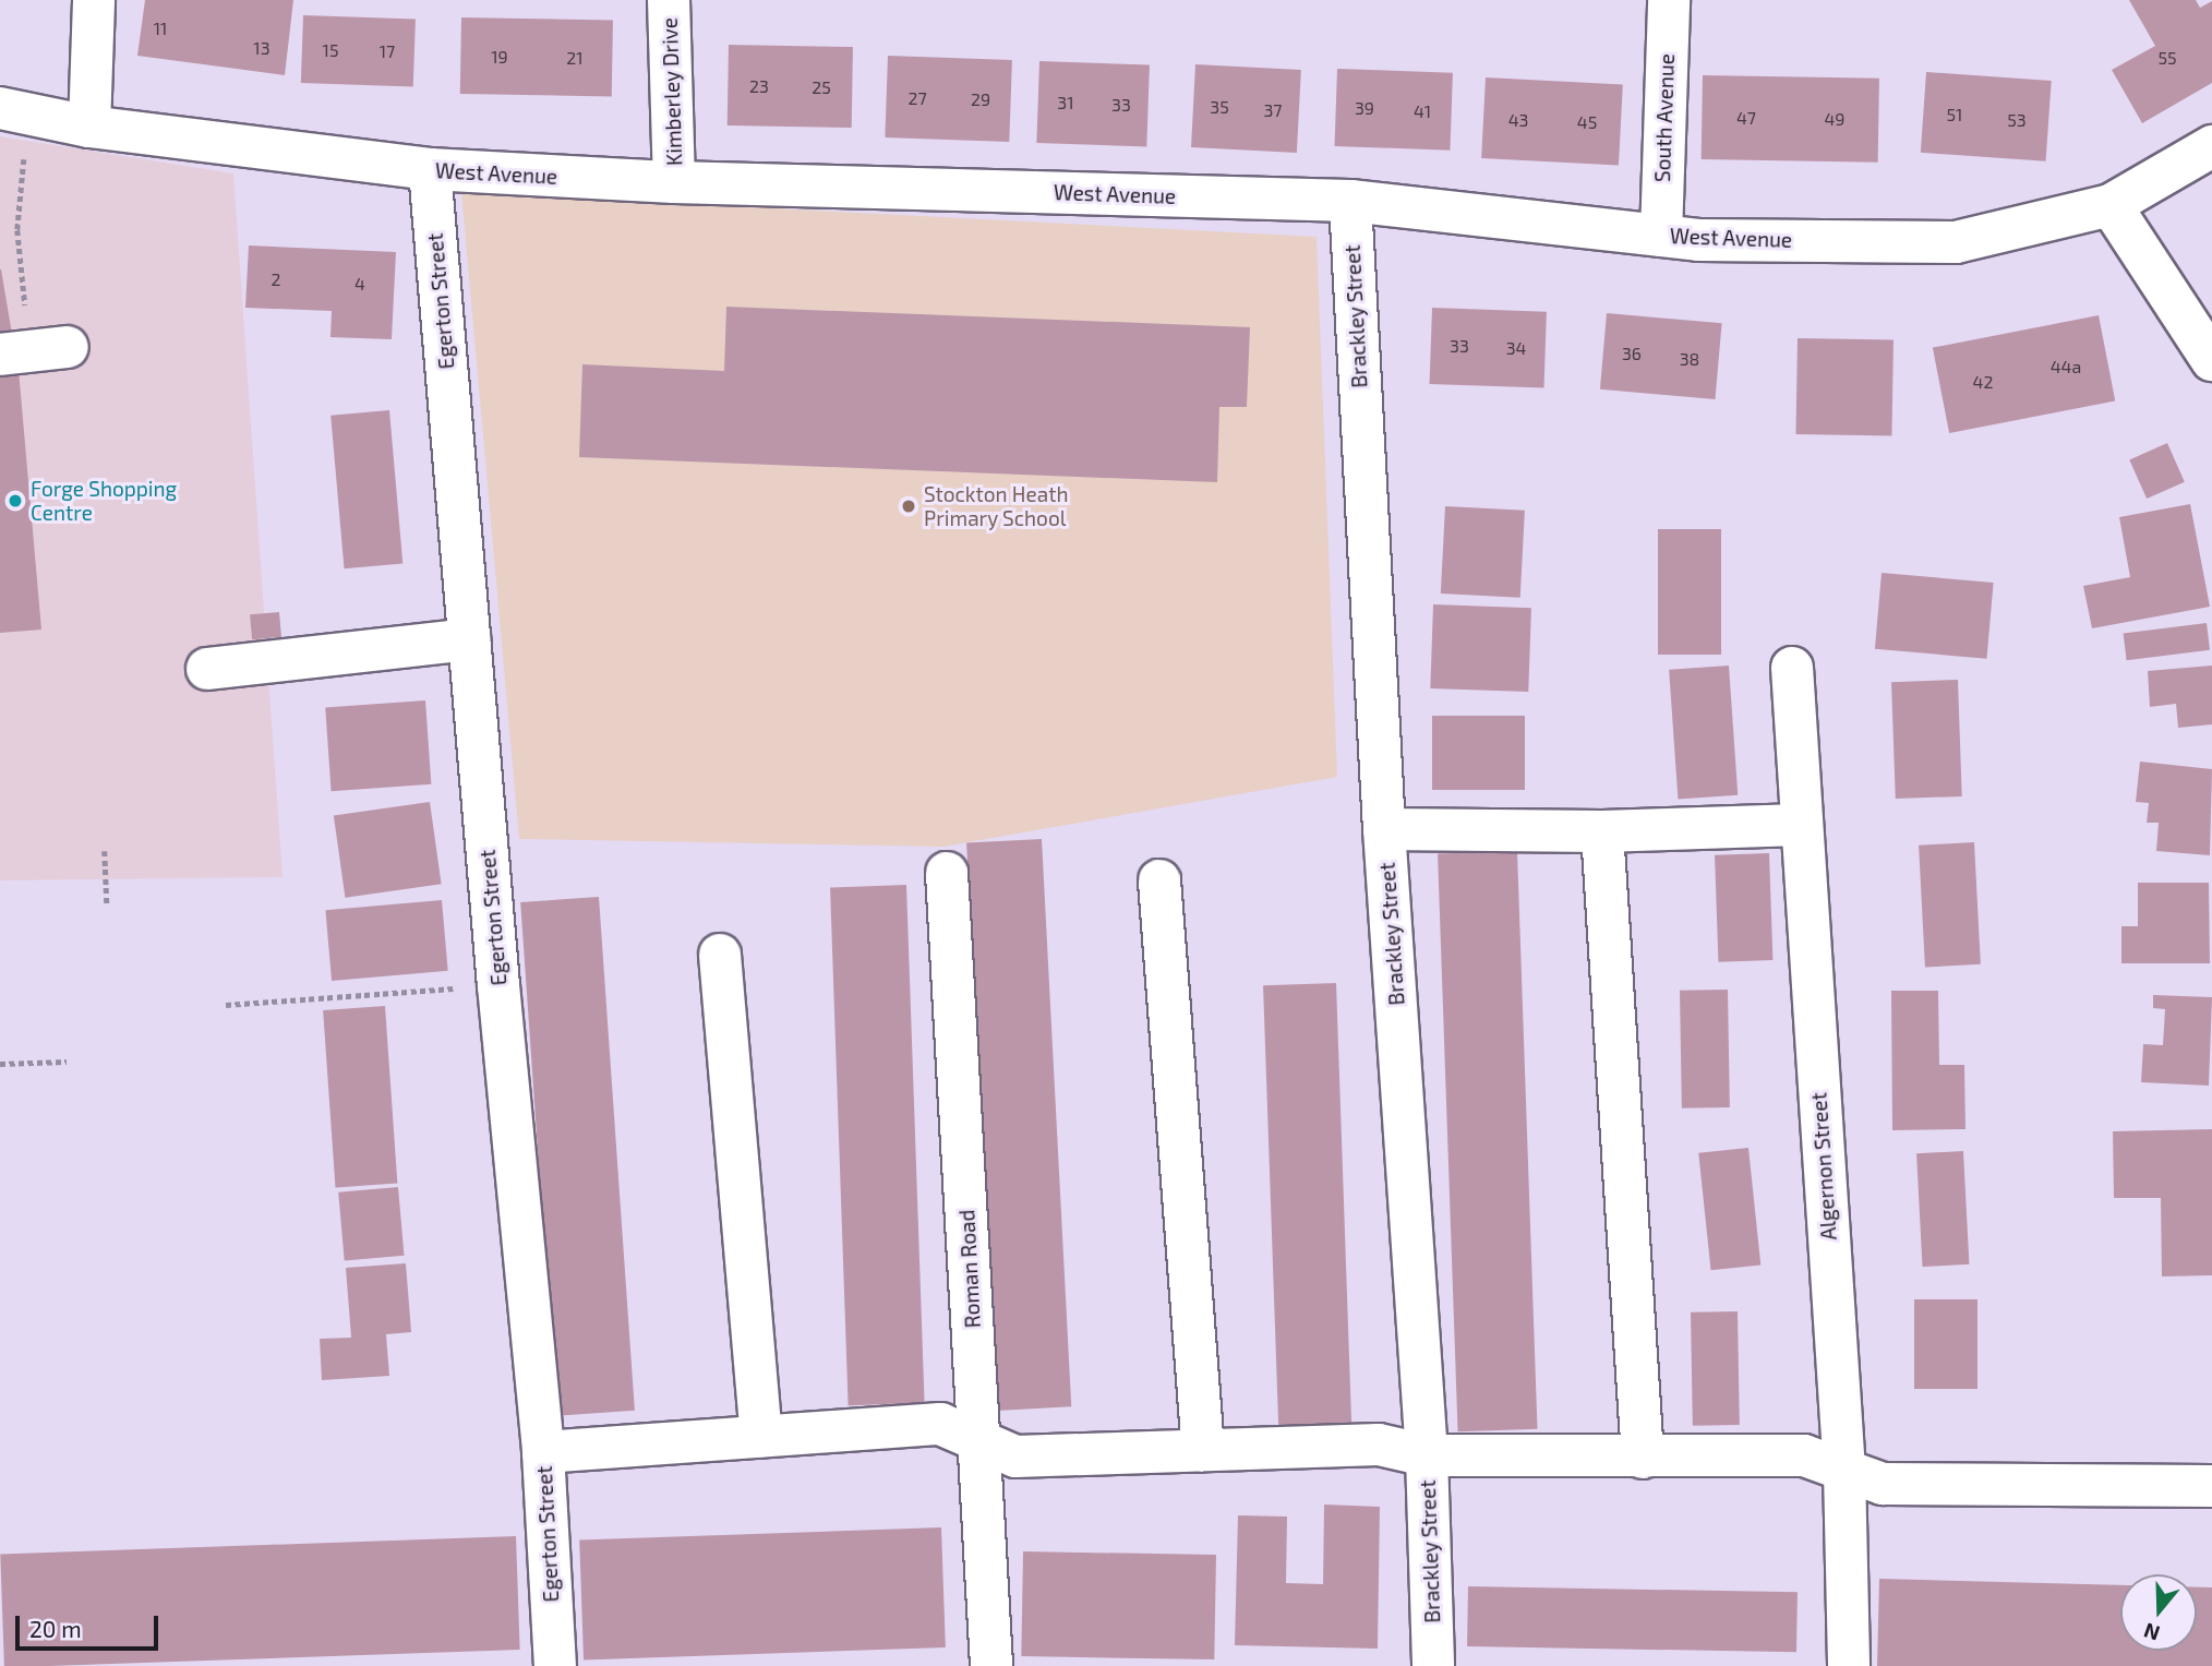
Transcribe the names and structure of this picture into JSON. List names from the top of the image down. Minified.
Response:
{"streets":{"street":["Kimberley Drive","South Avenue","West Avenue","Egerton Street","Brackley Street","Algernon Street","Roman Road"]},"crossings":[["Kimberley Drive","West Avenue"],["South Avenue","West Avenue"],["West Avenue","Egerton Street"],["West Avenue","Brackley Street"]],"places":["Forge Shopping Centre","Stockton Heath Primary School"],"house_numbers":["11","13","15","17","19","21","55","23","25","27","29","31","33","35","39","37","41","51","47","49","43","53","45","2","4","33","34","36","38","44a","42"],"scale_bar":"20 m","north":"bottom"}
